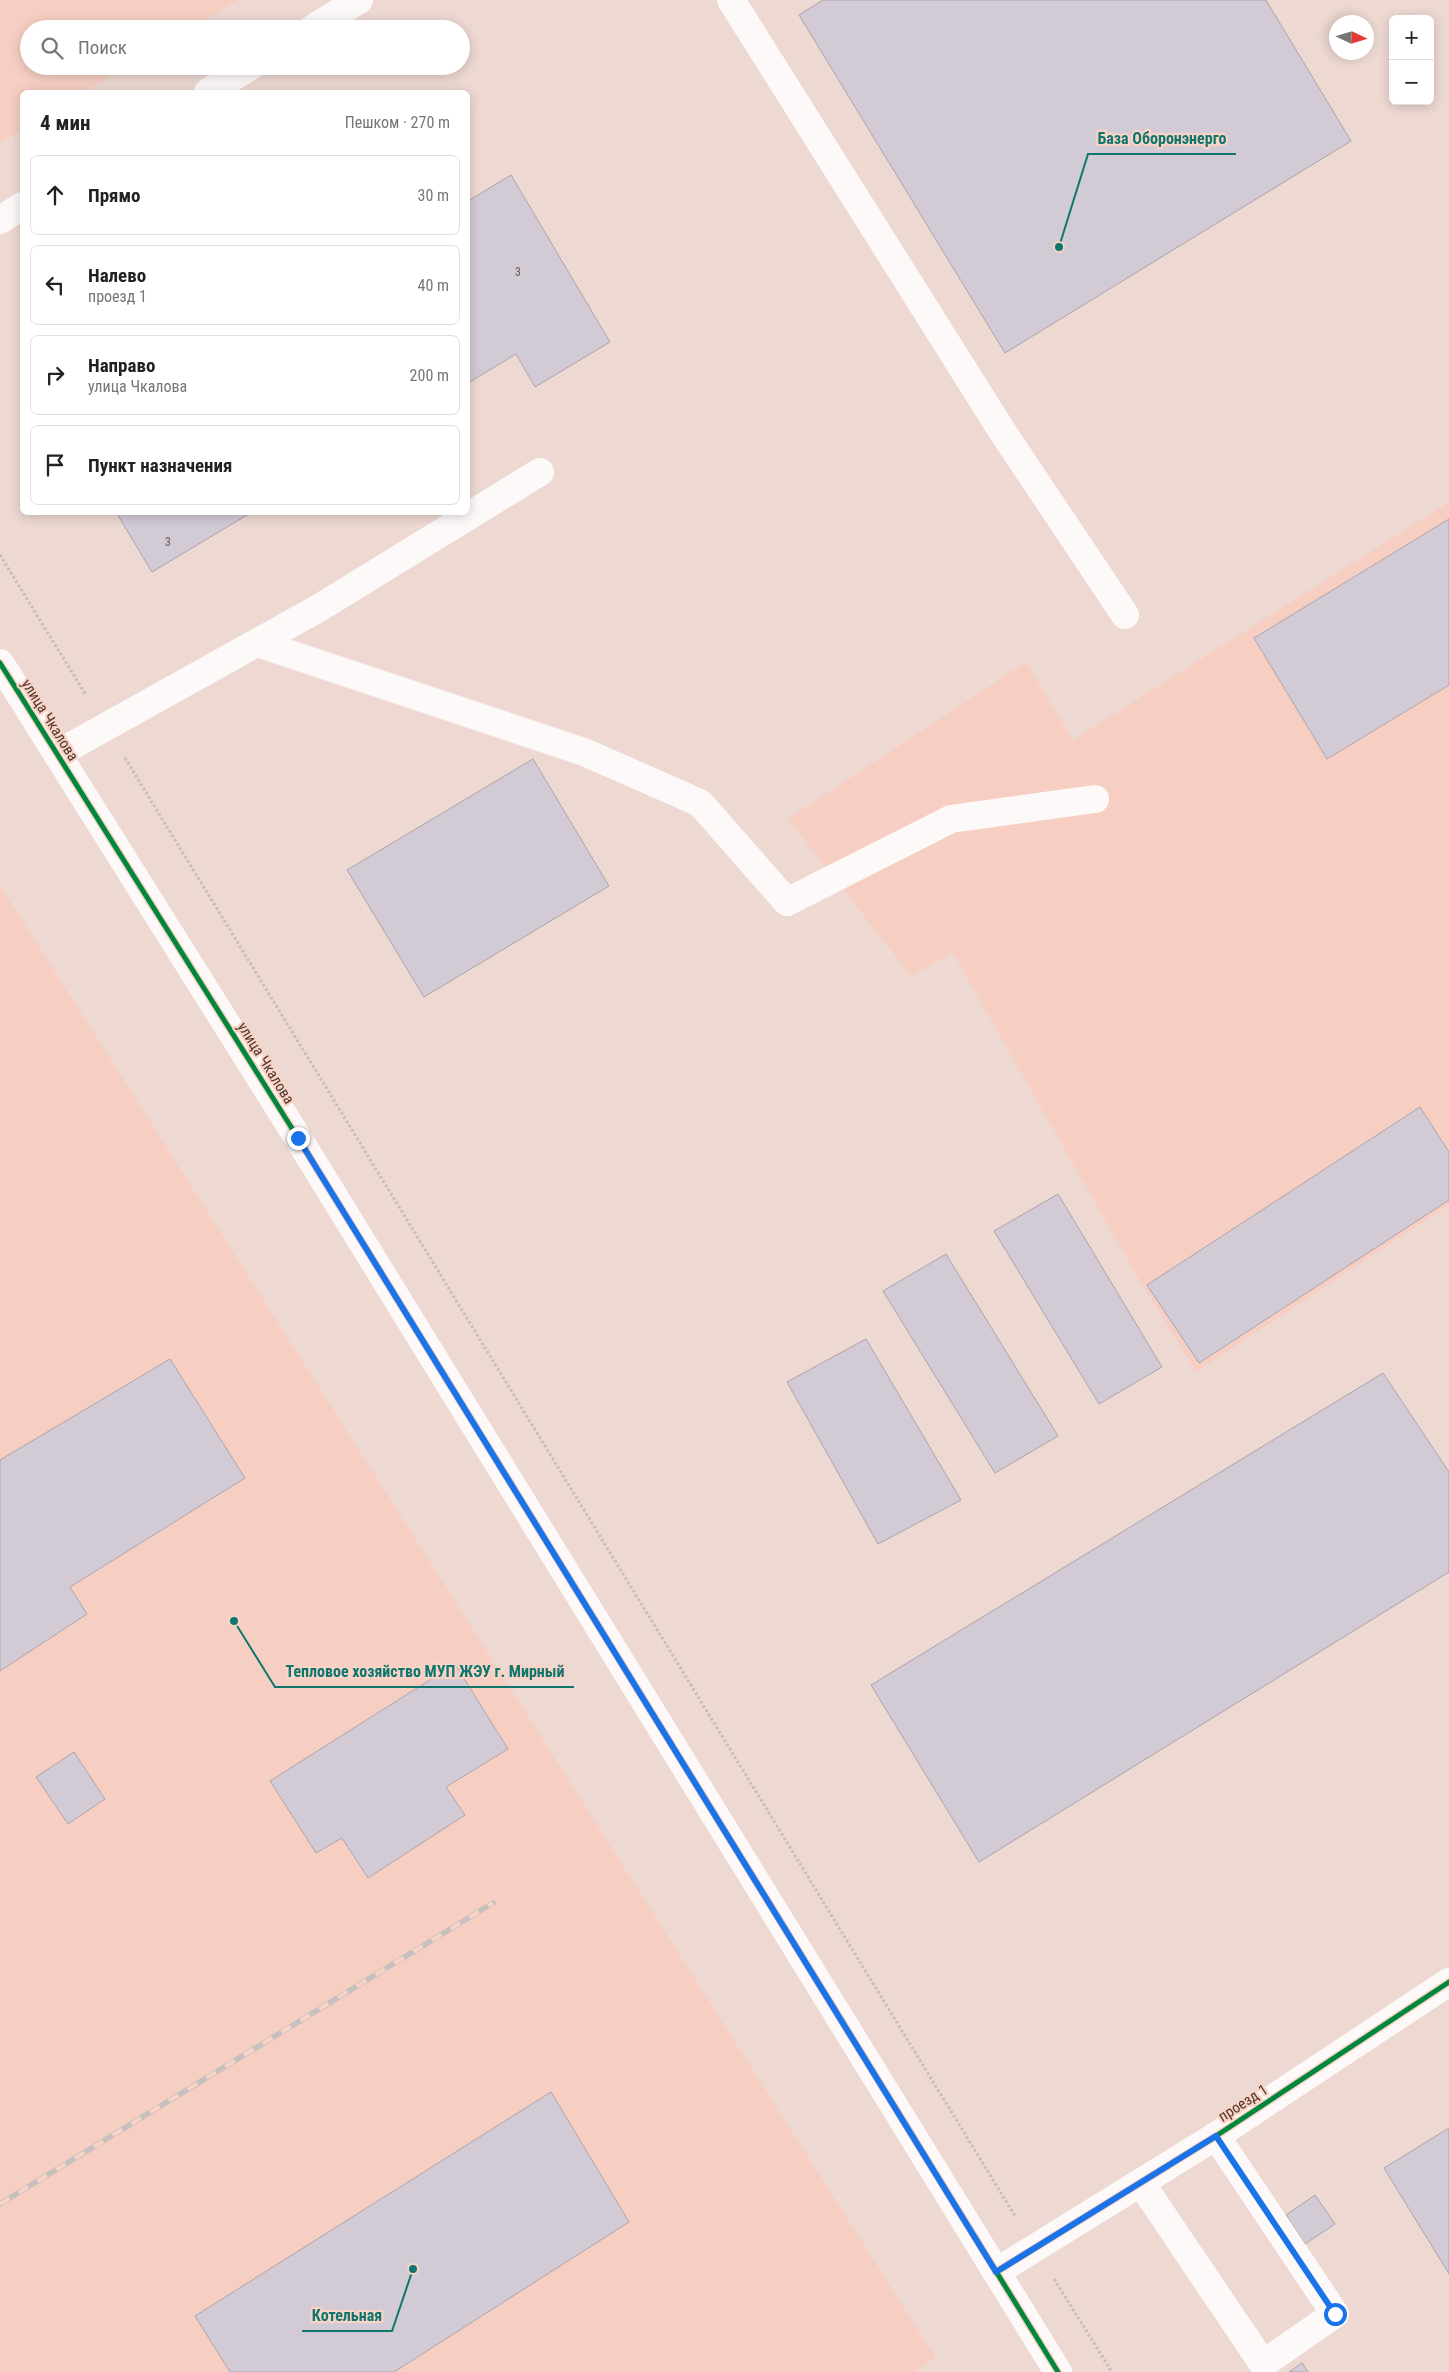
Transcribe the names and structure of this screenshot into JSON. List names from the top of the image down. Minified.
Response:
{"streets":{"street":["улица Чкалова","проезд 1"]},"crossings":[["улица Чкалова","проезд 1"]],"places":["База Оборонэнерго","Тепловое хозяйство МУП ЖЭУ г. Мирный","Котельная"],"house_numbers":["3","3"],"north":"right","page":{"map_buttons":["+","−"],"search":"Поиск","heading":["4 мин","Пешком · 270 m"],"list":[["Прямо","30 m"],["Налево","проезд 1","40 m"],["Направо","улица Чкалова","200 m"],"Пункт назначения"]}}
